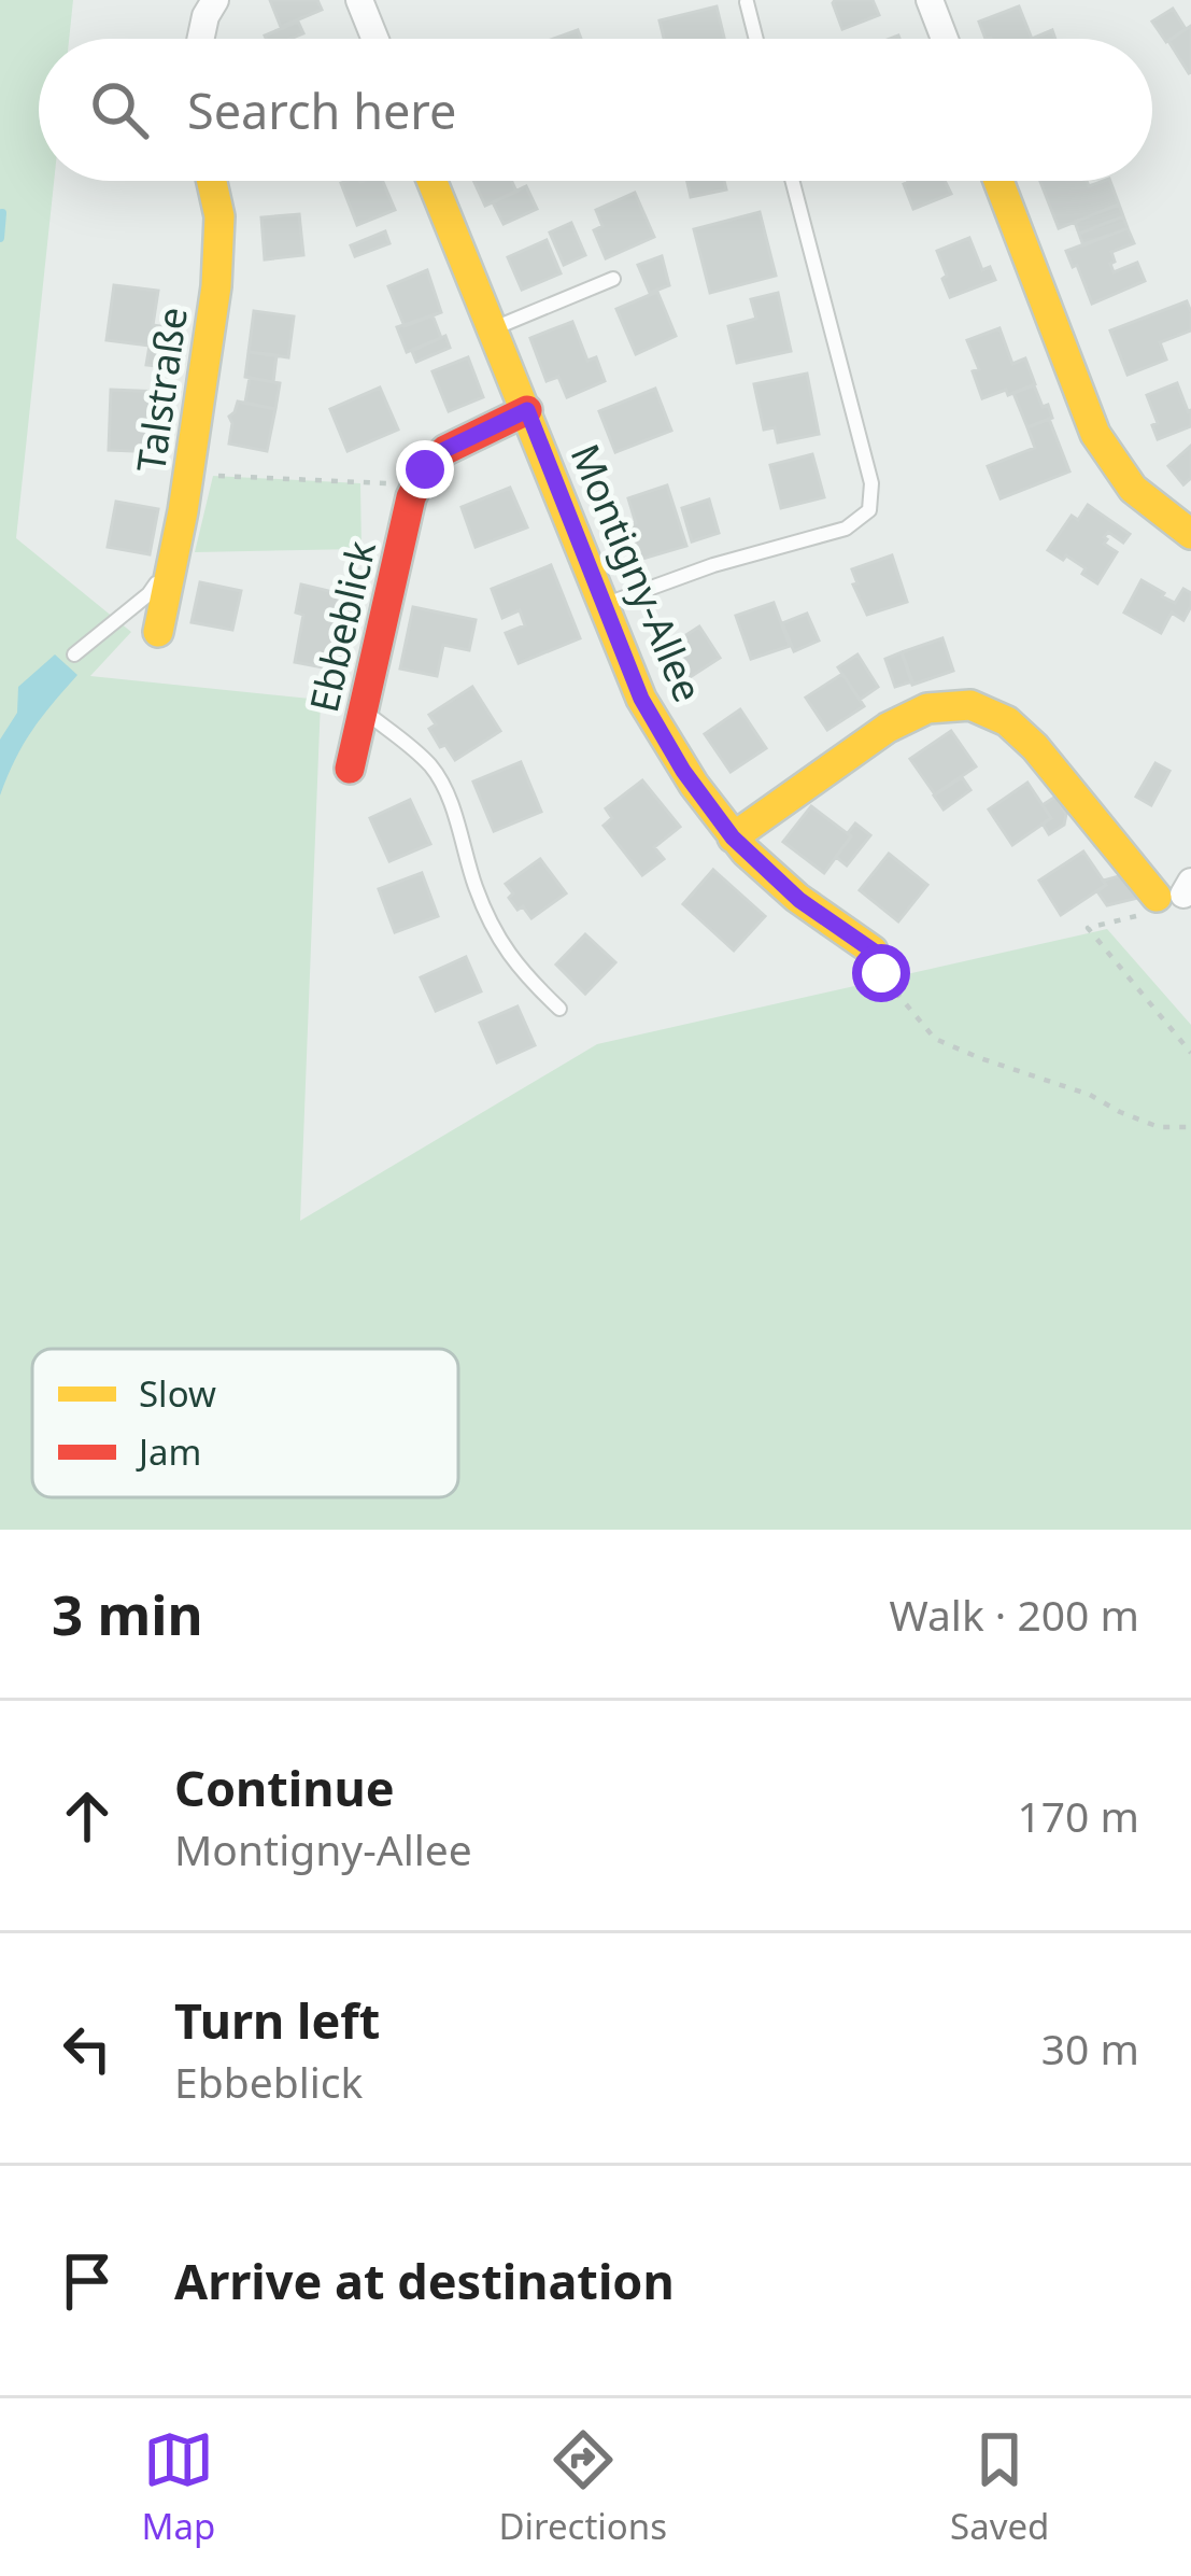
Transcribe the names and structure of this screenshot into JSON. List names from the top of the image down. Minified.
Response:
{"streets":{"street":["Talstraße","Montigny-Allee","Ebbeblick"]},"crossings":[["Montigny-Allee","Ebbeblick"]],"legend":["Slow","Jam"],"page":{"search":"Search here","heading":["3 min","Walk · 200 m"],"list":[["Continue","Montigny-Allee","170 m"],["Turn left","Ebbeblick","30 m"],"Arrive at destination"],"nav":["Map","Directions","Saved"]}}
